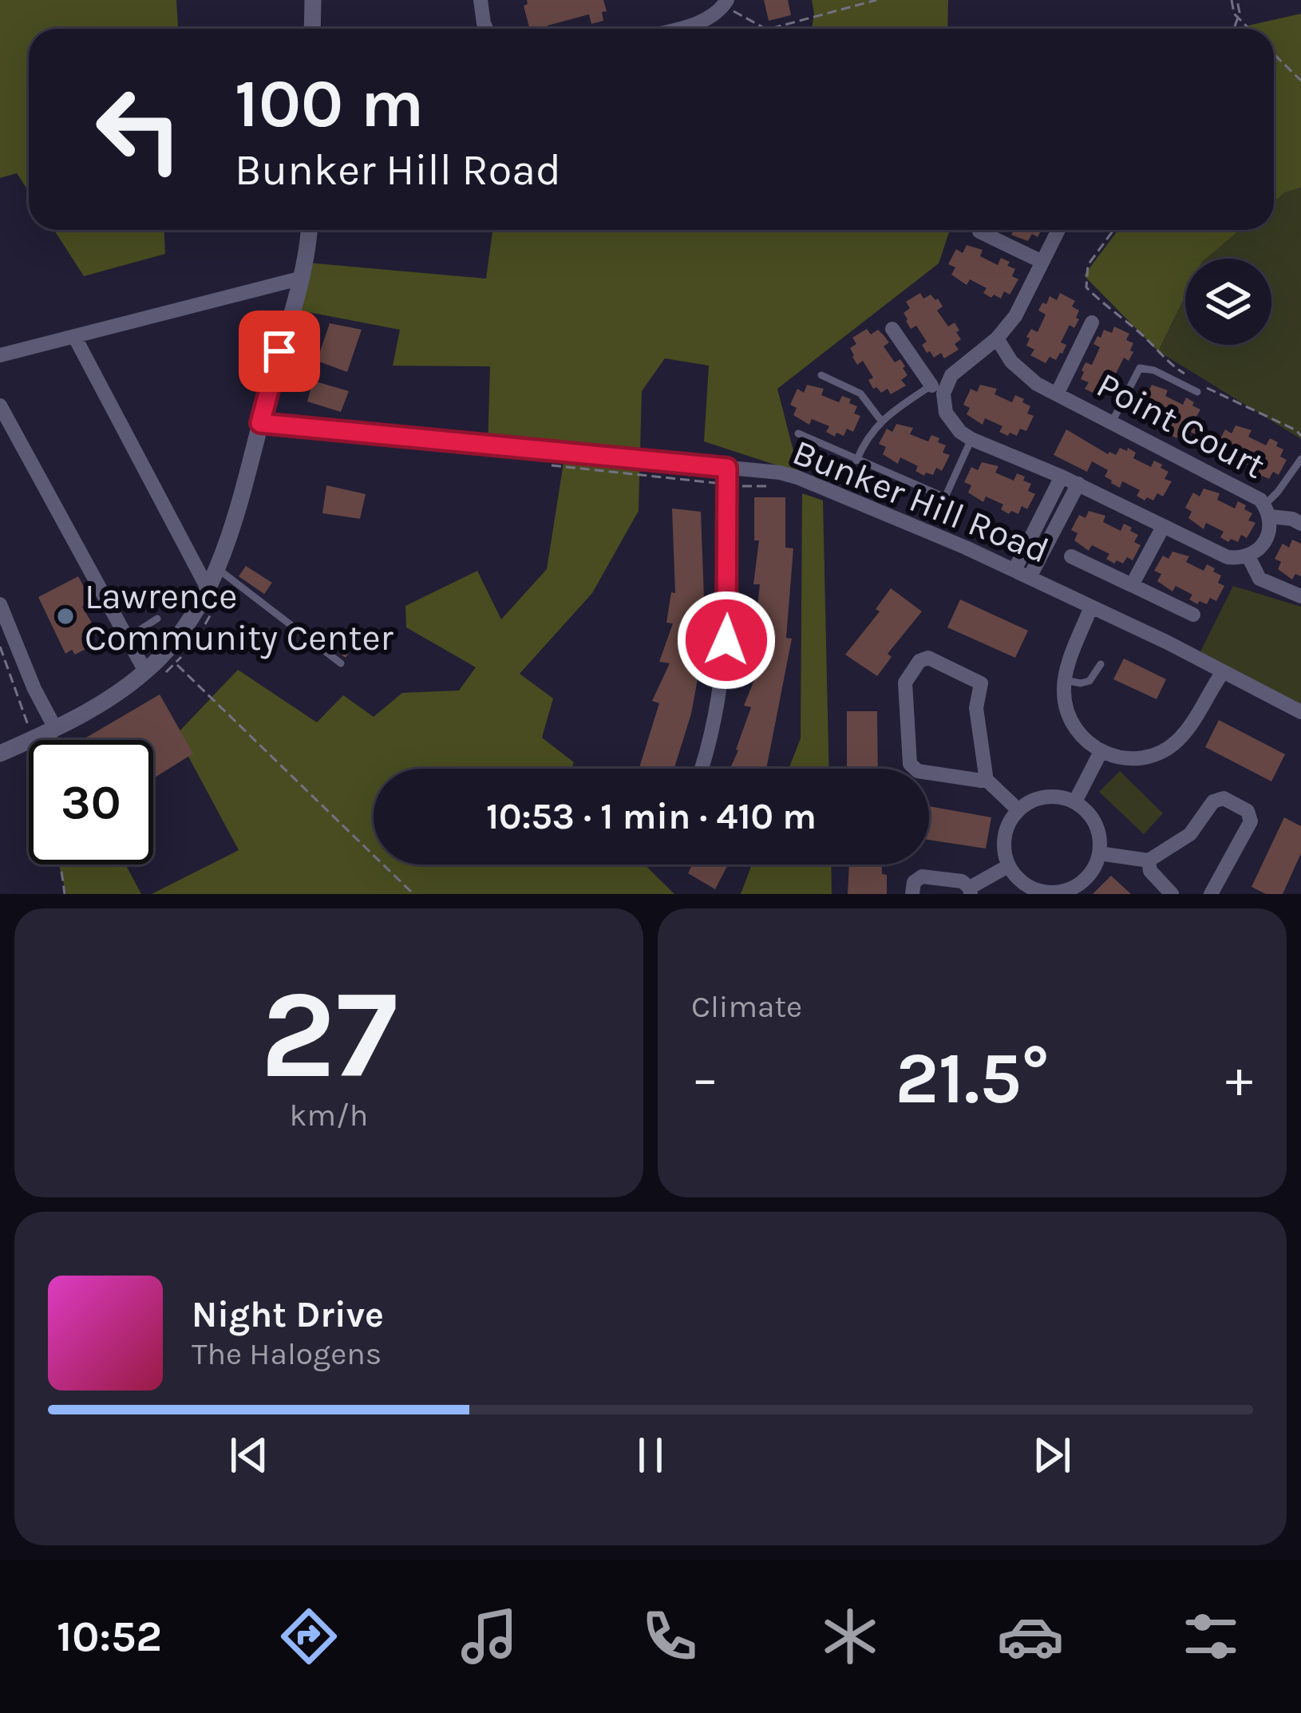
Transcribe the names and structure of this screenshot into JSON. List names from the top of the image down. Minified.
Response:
{"streets":{"street":["Point Court","Bunker Hill Road"]},"places":["Lawrence Community Center"],"page":{"turn":["100 m","Bunker Hill Road"],"limit":"30","trip":"10:53 · 1 min · 410 m","tile":[["27","km/h"],"Climate"],"heat":["−","21.5°","+"],"song":["Night Drive","The Halogens"],"tabs":"10:52"}}
